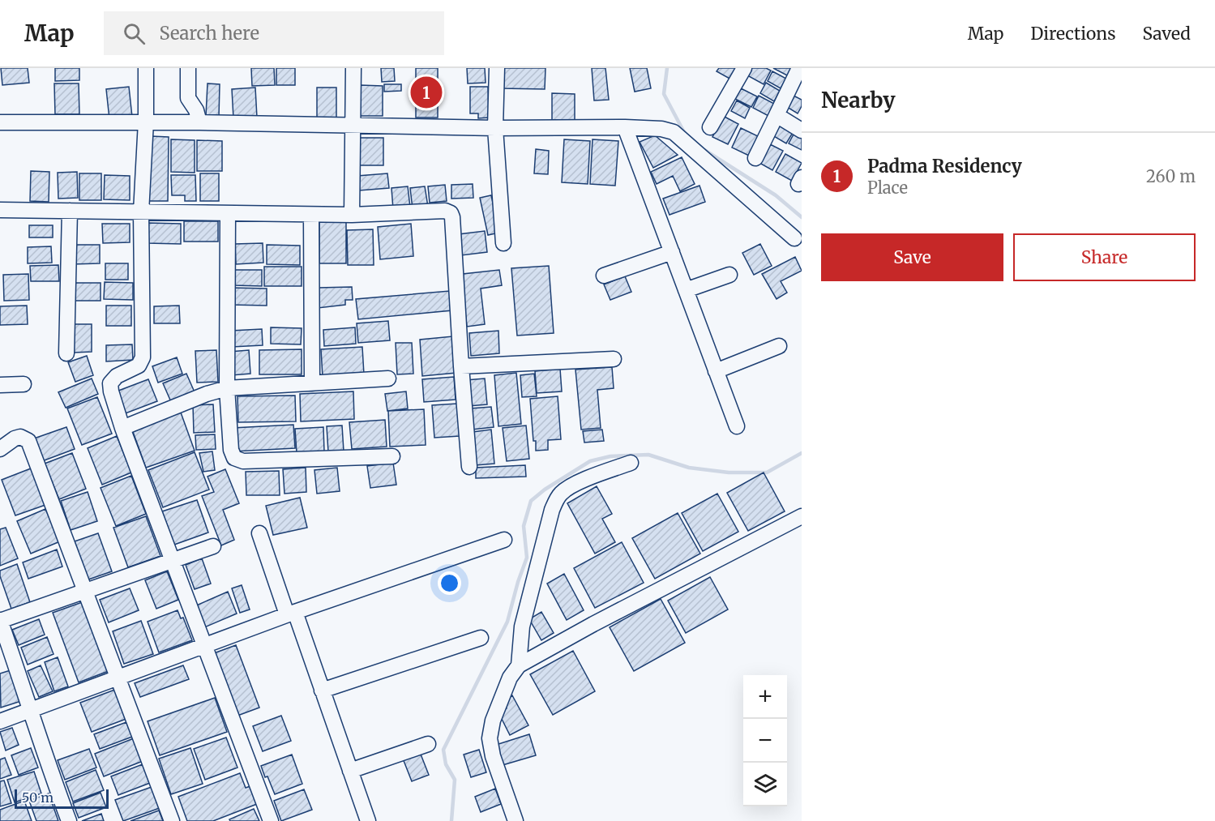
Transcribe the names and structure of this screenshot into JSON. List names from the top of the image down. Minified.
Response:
{"scale_bar":"50 m","page":{"header":"Map","search":"Search here","nav":["Map","Directions","Saved"],"heading":"Nearby","pins":"1","list":[{"mark":"1","name":"Padma Residency","note":"Place","value":"260 m"}],"buttons":["Save","Share"],"map_buttons":["+","−"],"scale":"50 m"}}
